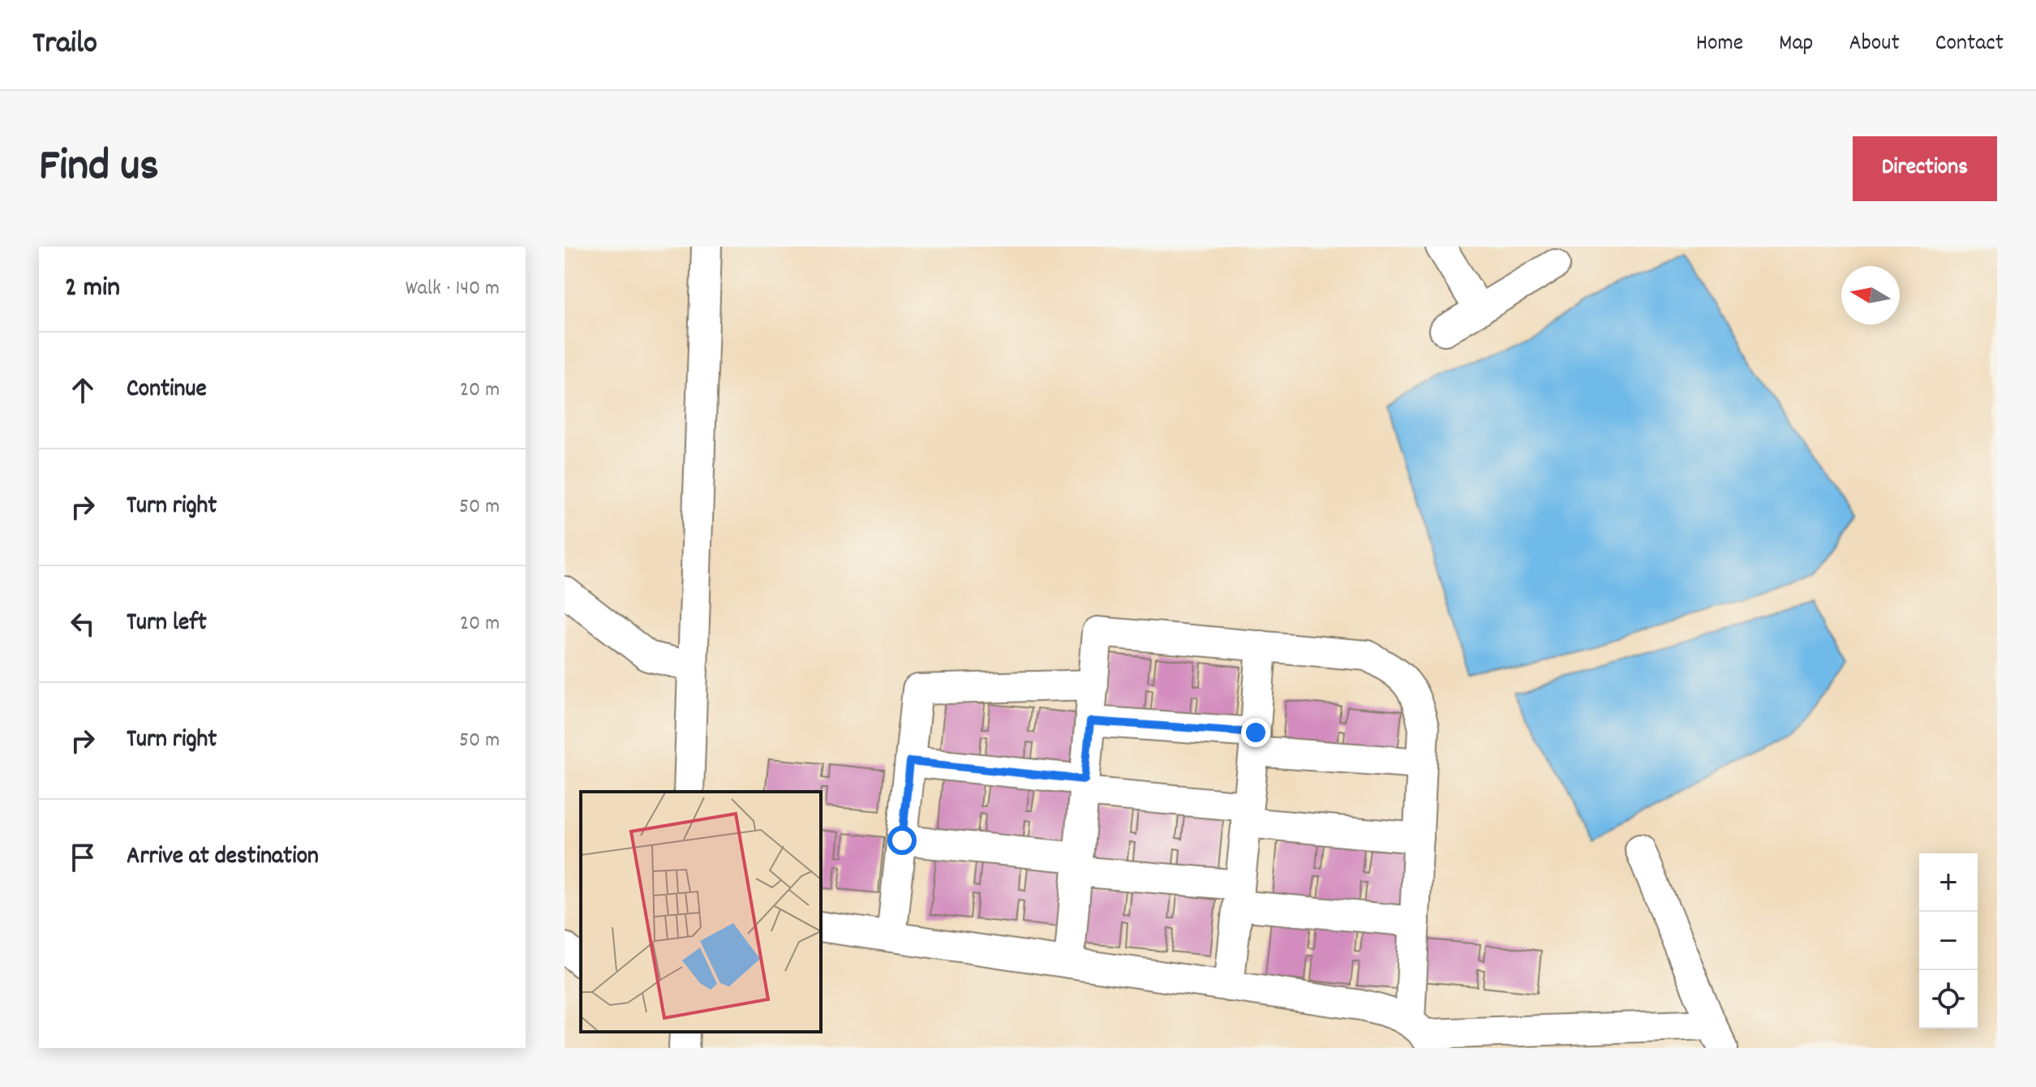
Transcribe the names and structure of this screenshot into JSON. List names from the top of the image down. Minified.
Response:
{"north":"left","page":{"header":"Trailo","nav":["Home","Map","About","Contact"],"title":"Find us","buttons":"Directions","heading":["2 min","Walk · 140 m"],"list":[["Continue","20 m"],["Turn right","50 m"],["Turn left","20 m"],["Turn right","50 m"],"Arrive at destination"],"map_buttons":["+","−"]}}
